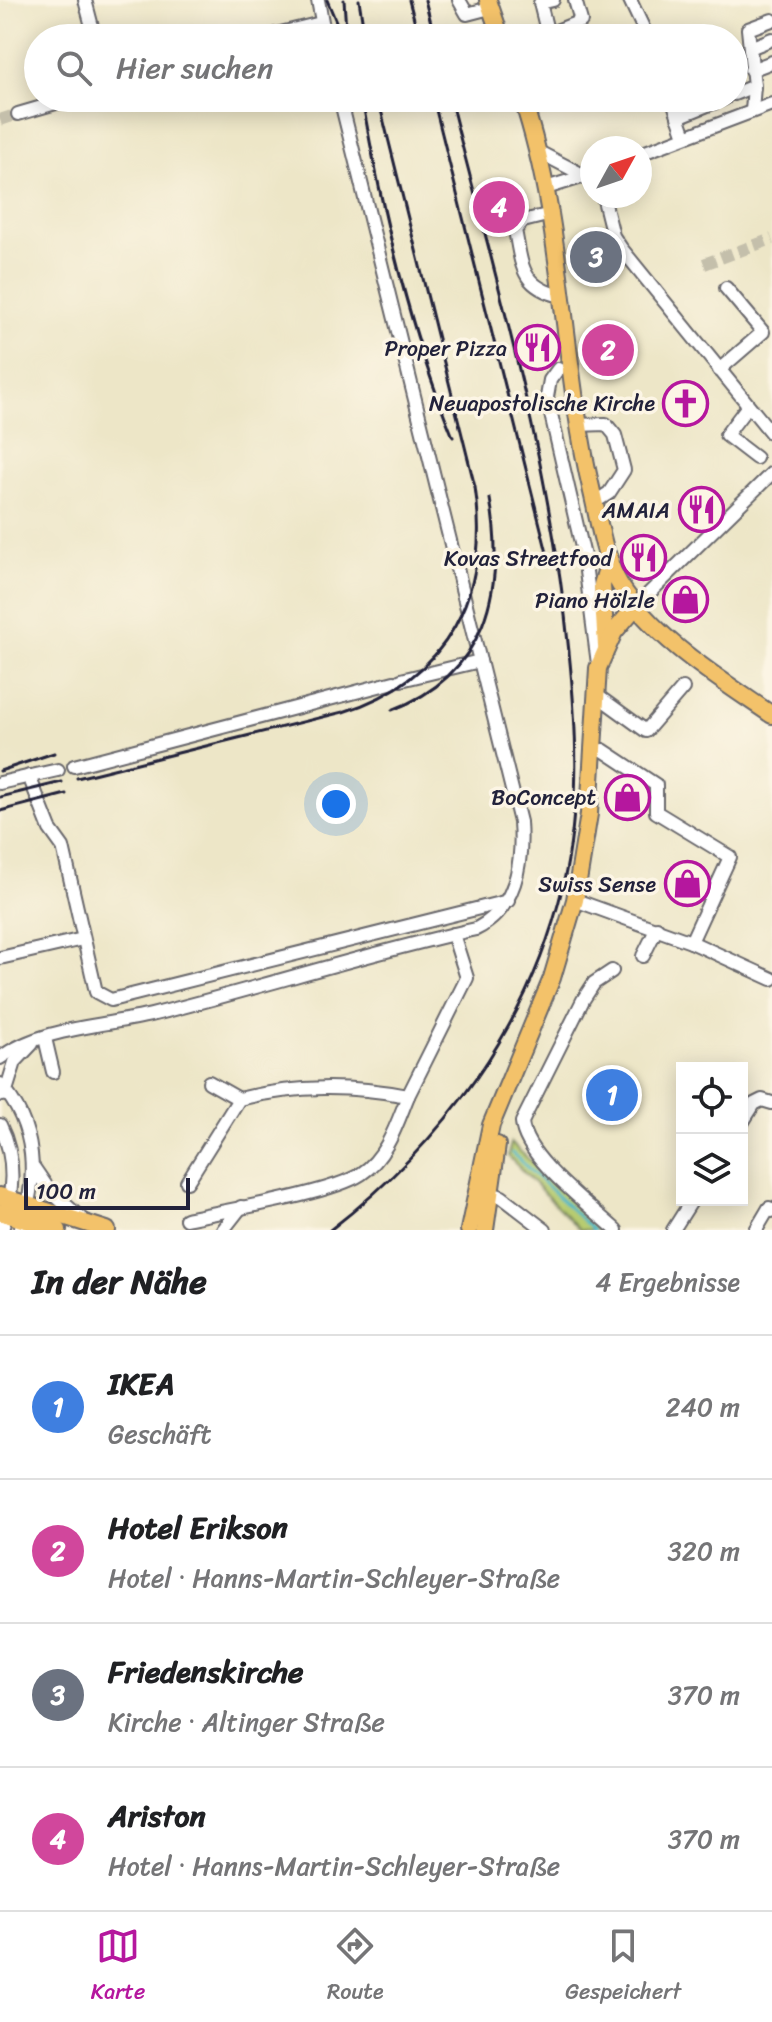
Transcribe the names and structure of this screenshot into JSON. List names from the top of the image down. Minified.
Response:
{"places":{"restaurant":["Proper Pizza","AMAIA","Kovas Streetfood"],"church":["Neuapostolische Kirche"],"shop":["Piano Hölzle","BoConcept","Swiss Sense"]},"scale_bar":"100 m","north":"top right","page":{"search":"Hier suchen","pins":["4","3","2","1"],"scale":"100 m","heading":["In der Nähe","4 Ergebnisse"],"list":[{"mark":"1","name":"IKEA","note":"Geschäft","value":"240 m"},{"mark":"2","name":"Hotel Erikson","note":"Hotel · Hanns-Martin-Schleyer-Straße","value":"320 m"},{"mark":"3","name":"Friedenskirche","note":"Kirche · Altinger Straße","value":"370 m"},{"mark":"4","name":"Ariston","note":"Hotel · Hanns-Martin-Schleyer-Straße","value":"370 m"}],"nav":["Karte","Route","Gespeichert"]}}
